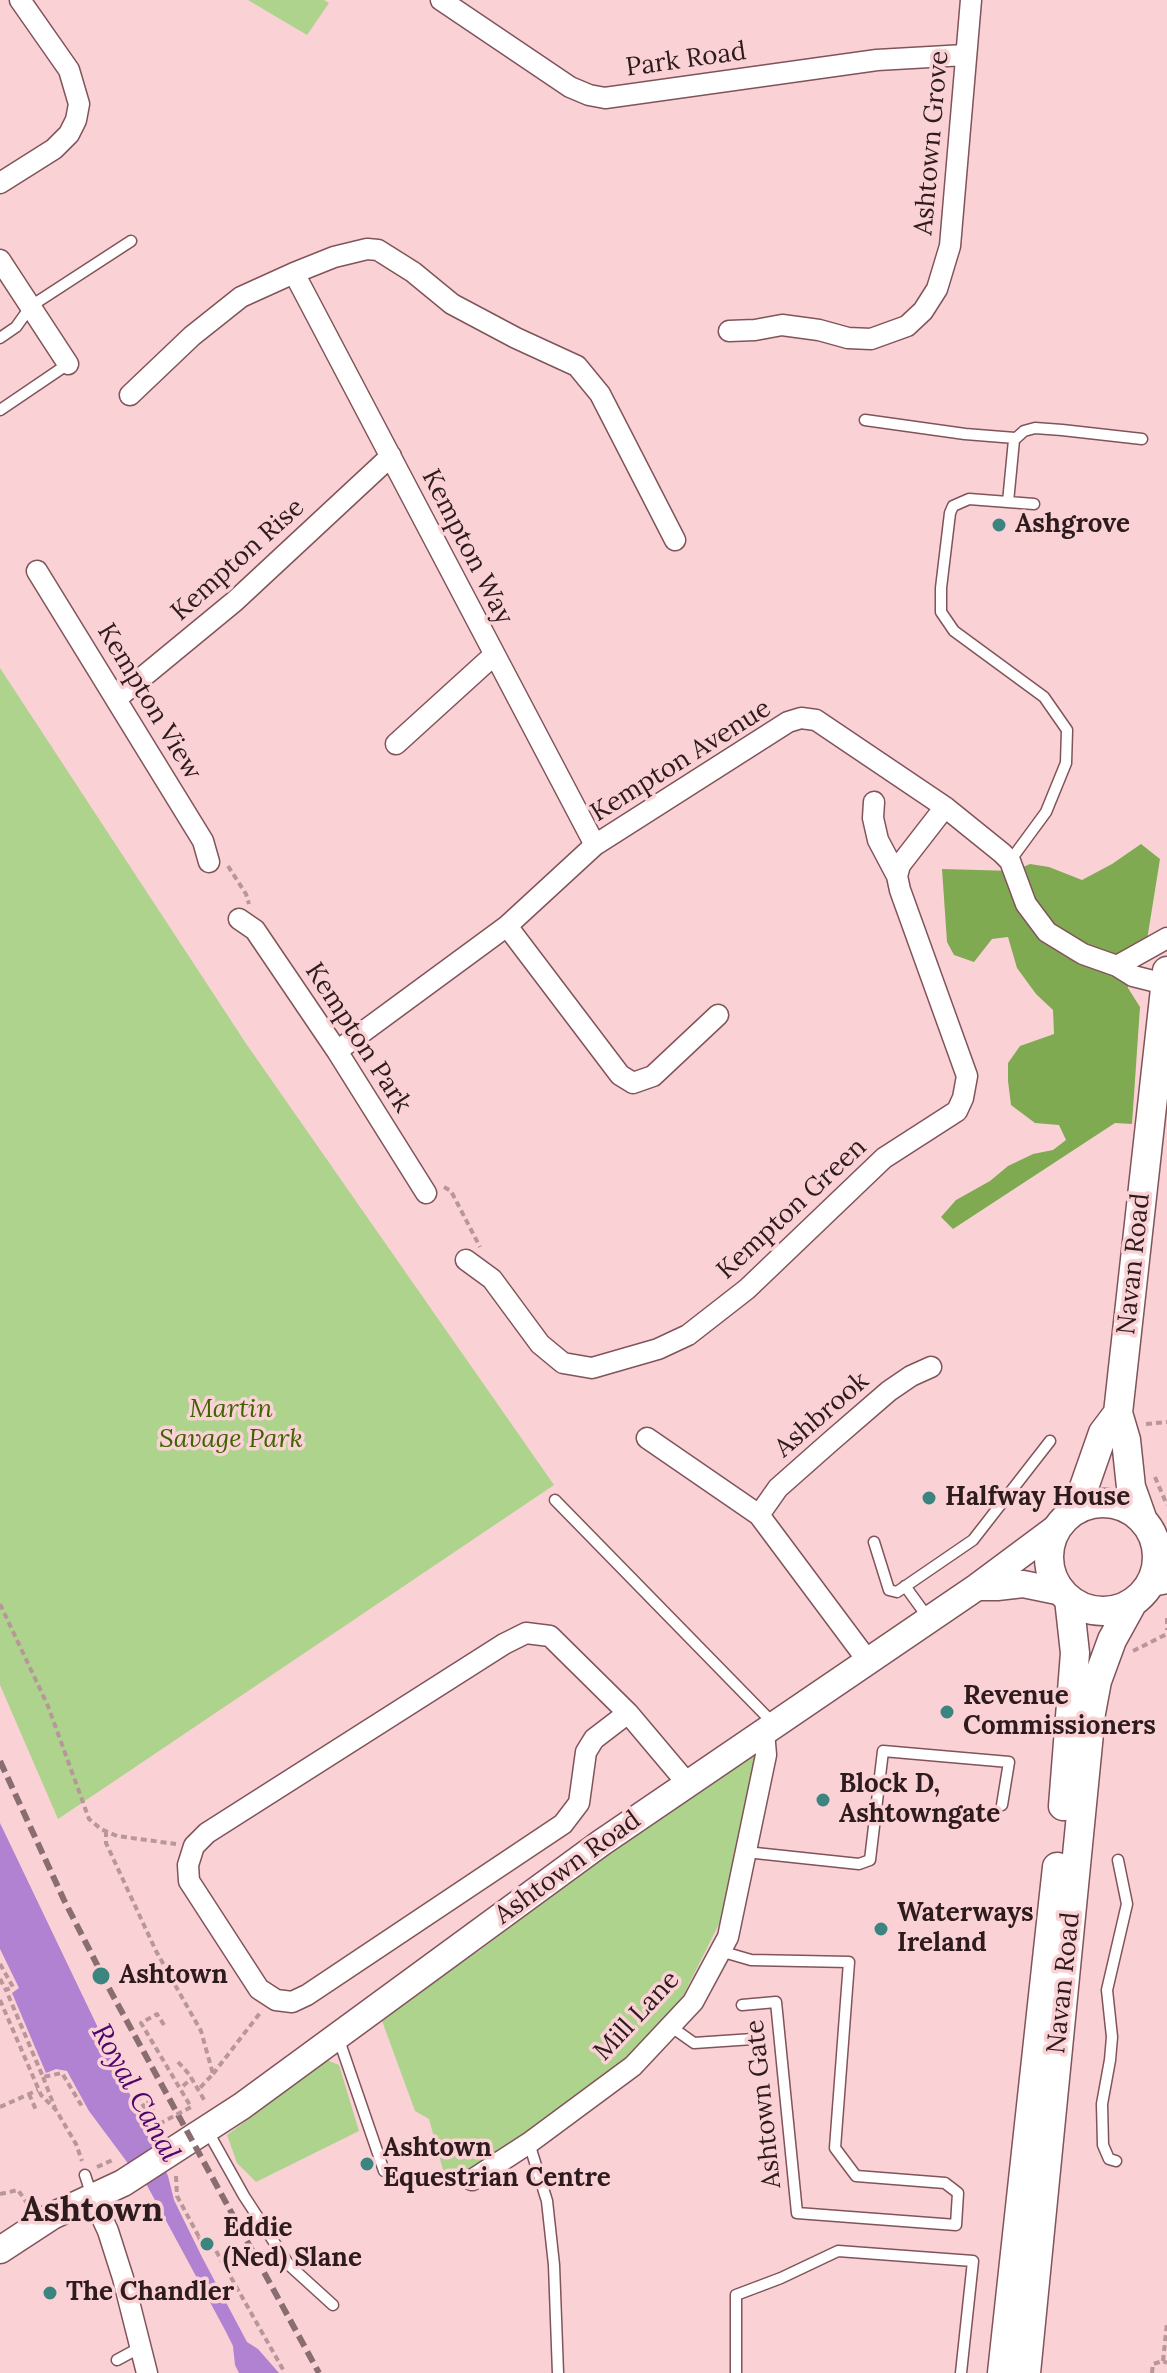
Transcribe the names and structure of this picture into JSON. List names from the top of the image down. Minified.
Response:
{"streets":{"main road":["Navan Road"],"street":["Park Road","Ashtown Grove","Kempton Way","Kempton Rise","Kempton View","Kempton Avenue","Kempton Park","Kempton Green","Ashbrook","Ashtown Road","Mill Lane"],"lane":["Ashtown Gate"]},"crossings":[["Park Road","Ashtown Grove"],["Kempton Way","Kempton Rise"],["Kempton Way","Kempton Avenue"],["Kempton Rise","Kempton View"],["Kempton Avenue","Kempton Park"],["Kempton Avenue","Navan Road"],["Navan Road","Ashtown Road"],["Ashtown Road","Mill Lane"],["Mill Lane","Ashtown Gate"]],"districts":["Ashtown"],"water":["Royal Canal"],"parks":["Martin Savage Park"],"places":["Ashgrove","Halfway House","Revenue Commissioners","Block D, Ashtowngate","Waterways Ireland","Ashtown","Ashtown Equestrian Centre","Eddie (Ned) Slane","The Chandler"]}
